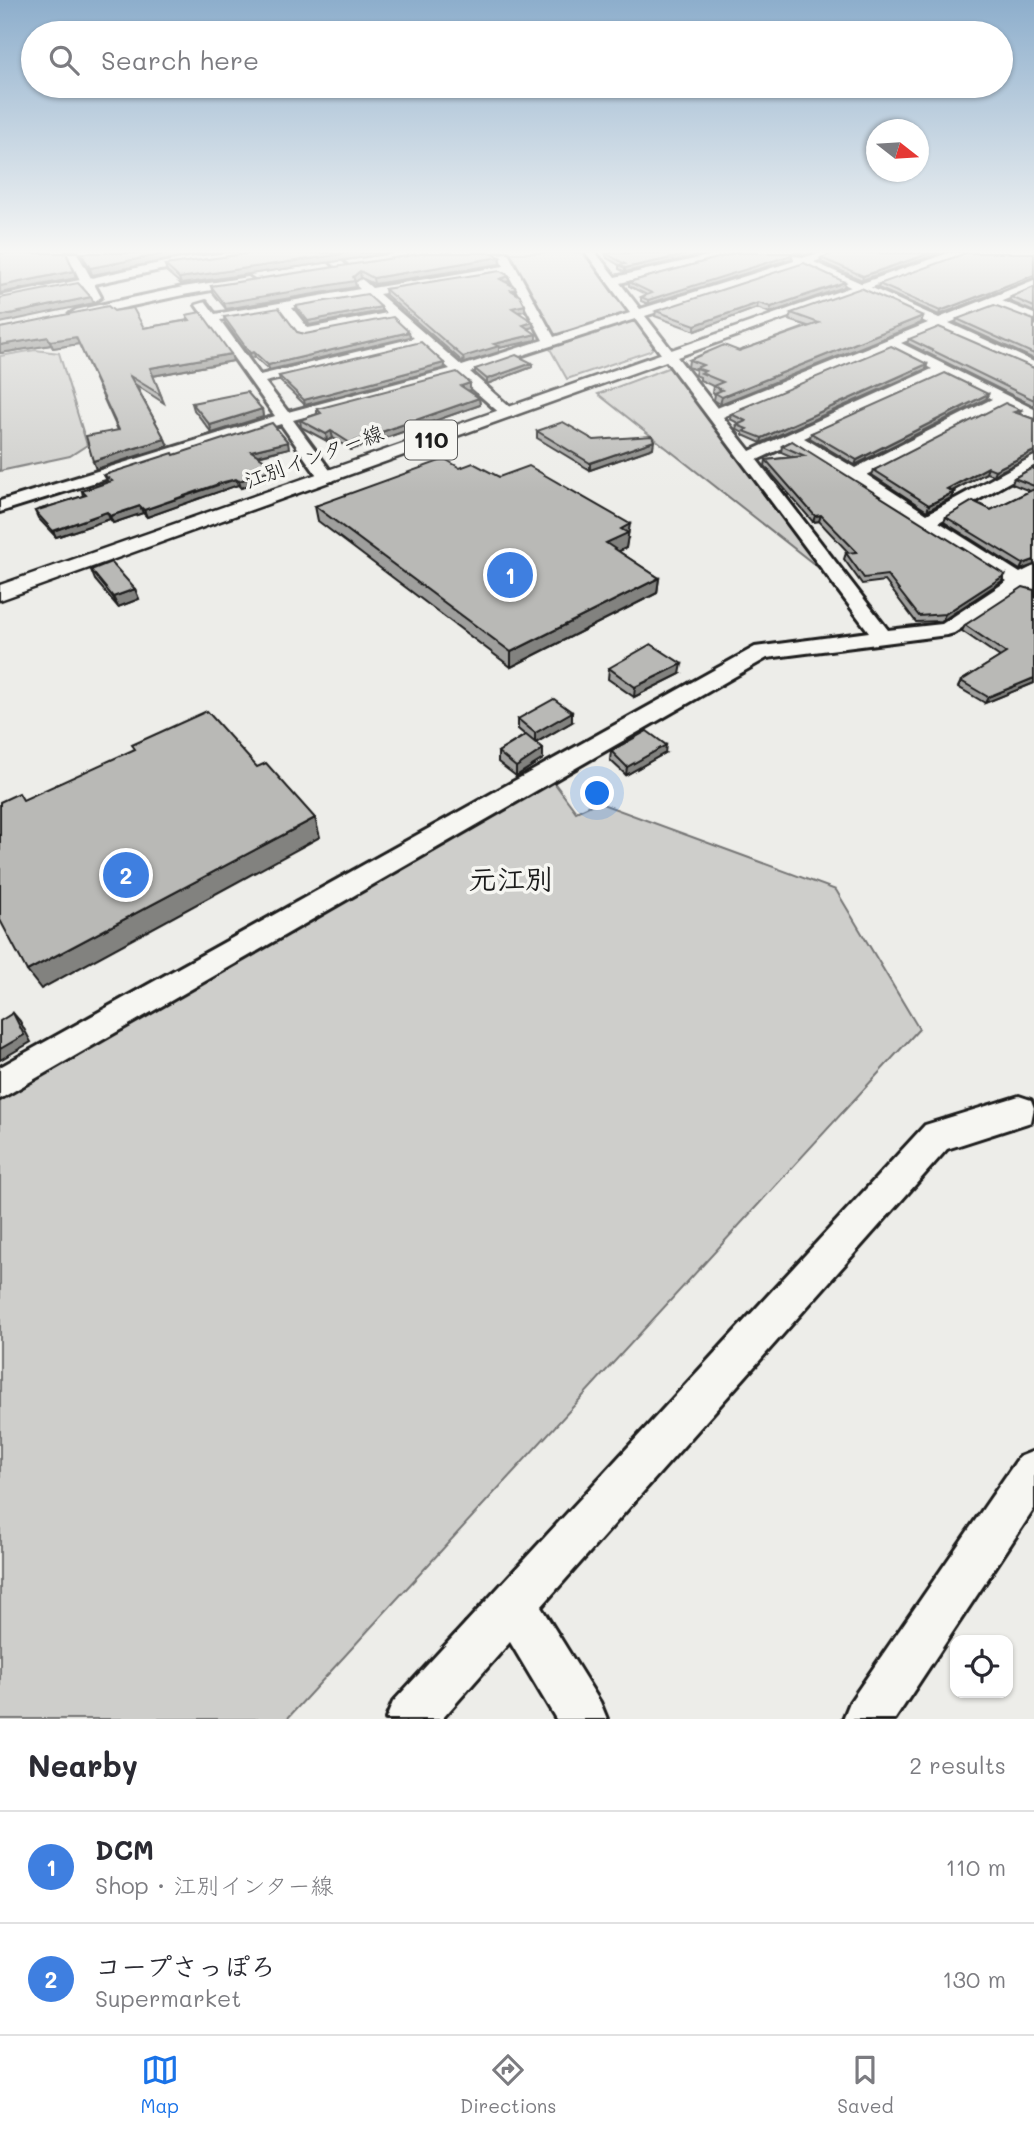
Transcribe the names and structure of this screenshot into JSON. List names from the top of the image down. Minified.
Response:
{"streets":{"main road":["110","江別インター線"]},"districts":["元江別"],"north":"right","page":{"search":"Search here","pins":["1","2"],"heading":["Nearby","2 results"],"list":[{"mark":"1","name":"DCM","note":"Shop · 江別インター線","value":"110 m"},{"mark":"2","name":"コープさっぽろ","note":"Supermarket","value":"130 m"}],"nav":["Map","Directions","Saved"]}}
